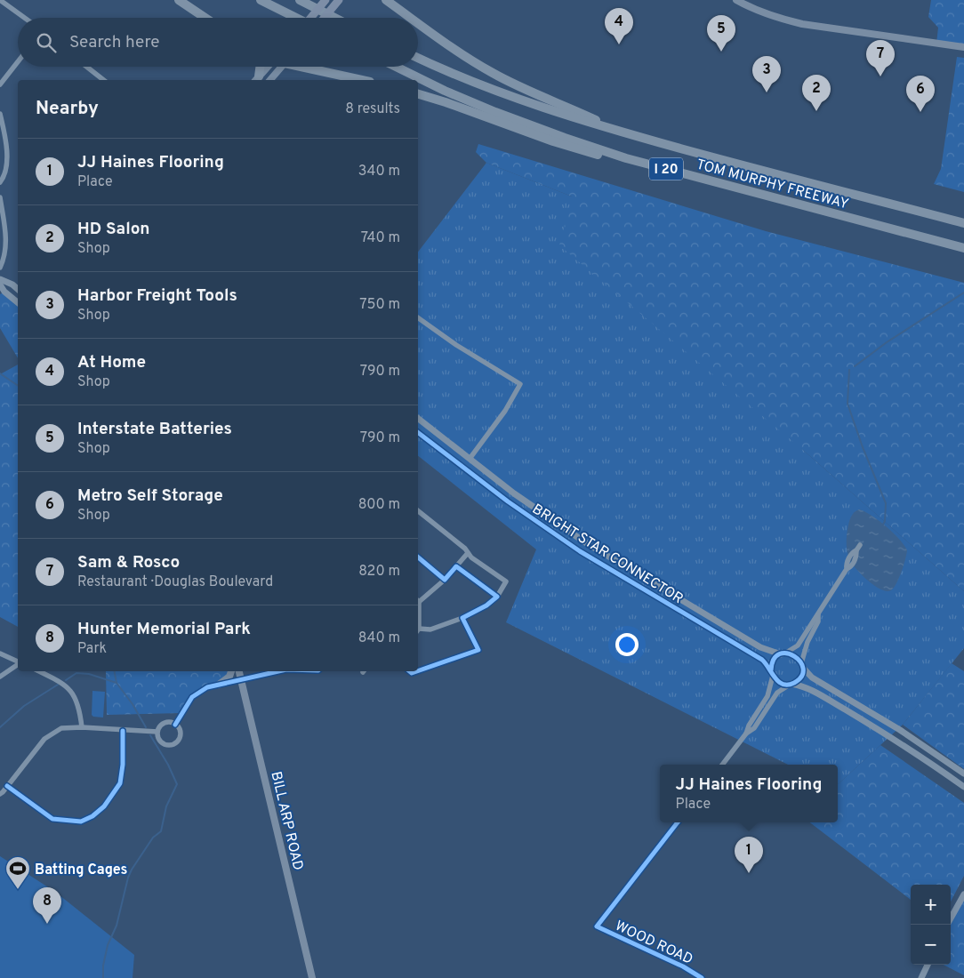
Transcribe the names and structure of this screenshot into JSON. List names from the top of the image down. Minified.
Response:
{"streets":{"highway":["I 20","TOM MURPHY FREEWAY"],"main road":["BILL ARP ROAD"],"street":["BRIGHT STAR CONNECTOR","WOOD ROAD"]},"places":{"sports":["Batting Cages"]},"page":{"pins":["4","5","7","3","2","6","1","8"],"search":"Search here","heading":["Nearby","8 results"],"list":[{"mark":"1","name":"JJ Haines Flooring","note":"Place","value":"340 m"},{"mark":"2","name":"HD Salon","note":"Shop","value":"740 m"},{"mark":"3","name":"Harbor Freight Tools","note":"Shop","value":"750 m"},{"mark":"4","name":"At Home","note":"Shop","value":"790 m"},{"mark":"5","name":"Interstate Batteries","note":"Shop","value":"790 m"},{"mark":"6","name":"Metro Self Storage","note":"Shop","value":"800 m"},{"mark":"7","name":"Sam & Rosco","note":"Restaurant · Douglas Boulevard","value":"820 m"},{"mark":"8","name":"Hunter Memorial Park","note":"Park","value":"840 m"}],"popup":["JJ Haines Flooring","Place"],"map_buttons":["+","−"]}}
